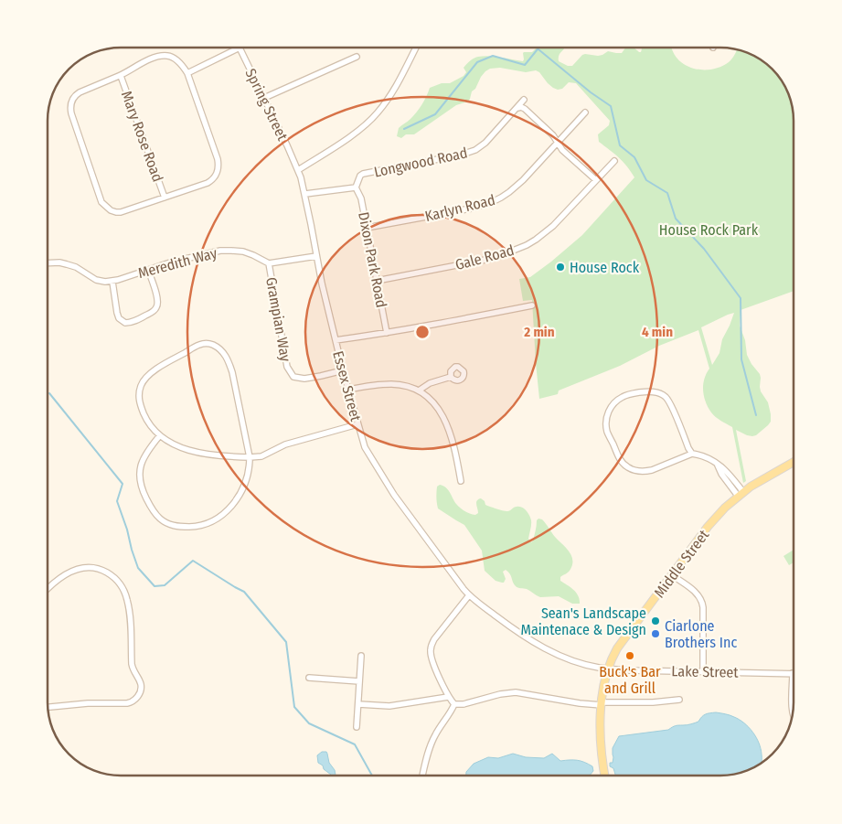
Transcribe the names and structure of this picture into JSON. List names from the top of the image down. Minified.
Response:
{"streets":{"main road":["Middle Street"],"street":["Spring Street","Mary Rose Road","Longwood Road","Karlyn Road","Gale Road","Dixon Park Road","Meredith Way","Grampian Way","Essex Street","Lake Street"]},"crossings":[["Spring Street","Essex Street"],["Longwood Road","Dixon Park Road"],["Longwood Road","Essex Street"],["Karlyn Road","Dixon Park Road"],["Gale Road","Dixon Park Road"],["Meredith Way","Grampian Way"],["Grampian Way","Essex Street"],["Essex Street","Middle Street"],["Essex Street","Lake Street"],["Middle Street","Lake Street"]],"parks":["House Rock Park"],"places":["House Rock","Sean's Landscape Maintenace & Design","Ciarlone Brothers Inc","Buck's Bar and Grill"],"rings":["2 min","4 min"]}
